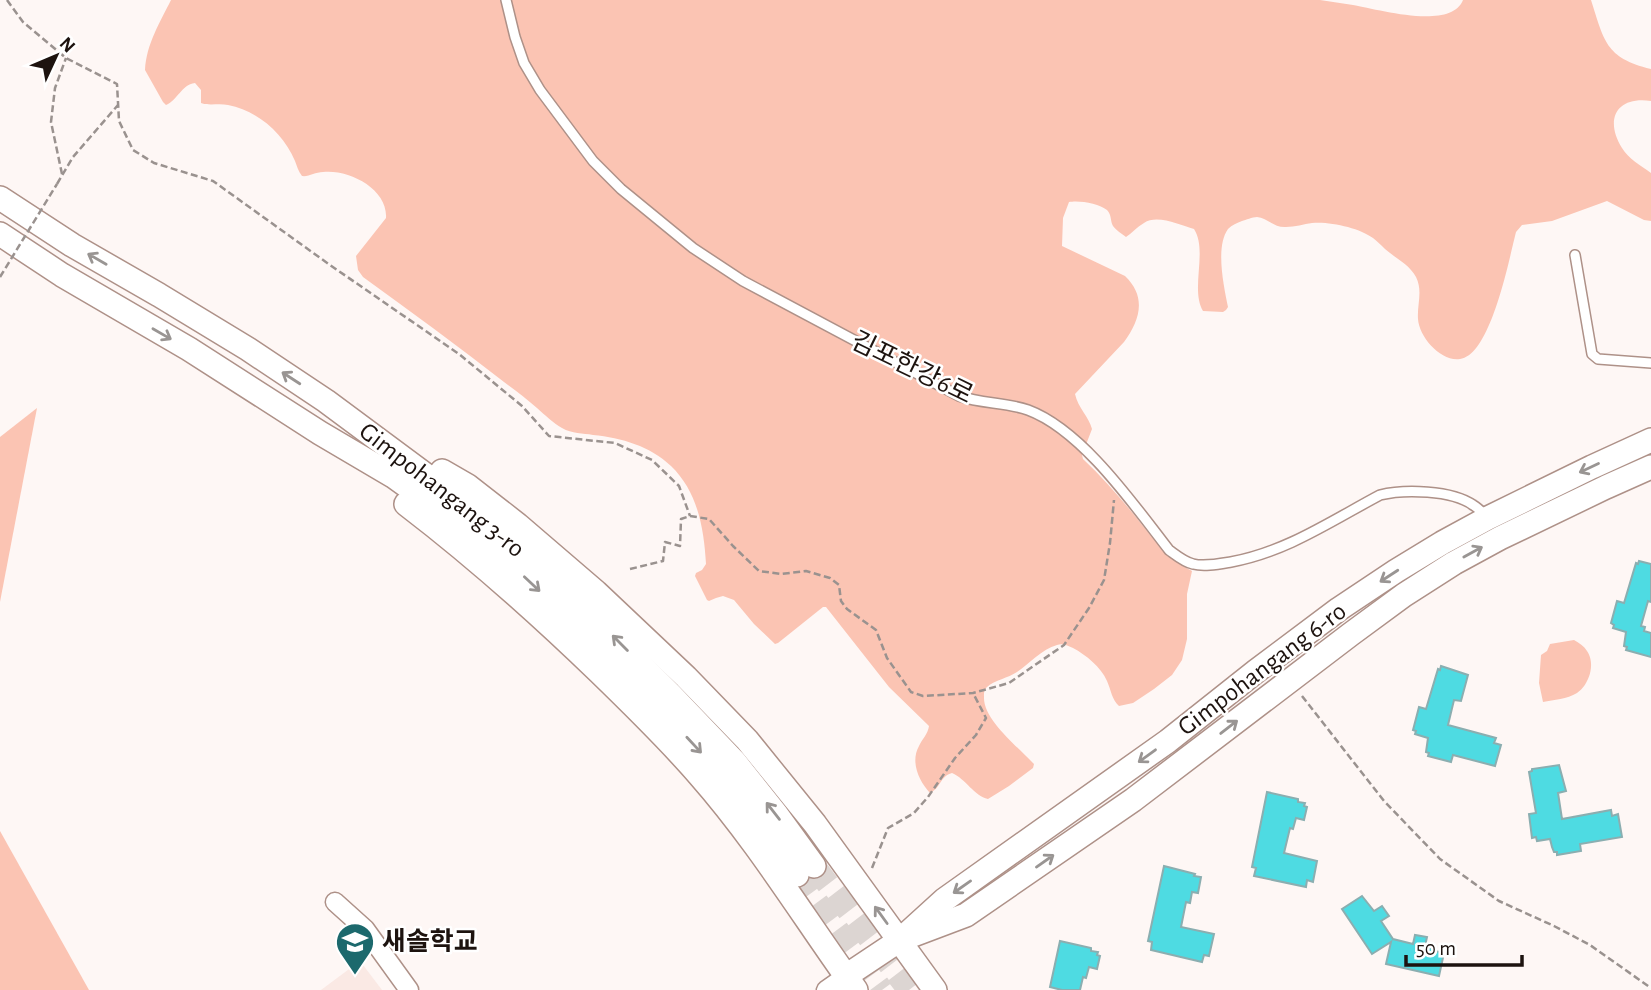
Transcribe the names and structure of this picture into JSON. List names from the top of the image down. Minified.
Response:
{"streets":{"street":["Gimpohangang 3-ro","Gimpohangang 6-ro"],"lane":["김포한강6로"]},"crossings":[["김포한강6로","Gimpohangang 6-ro"]],"places":{"school or university":["새솔학교"]},"scale_bar":"50 m","north":"top right"}
